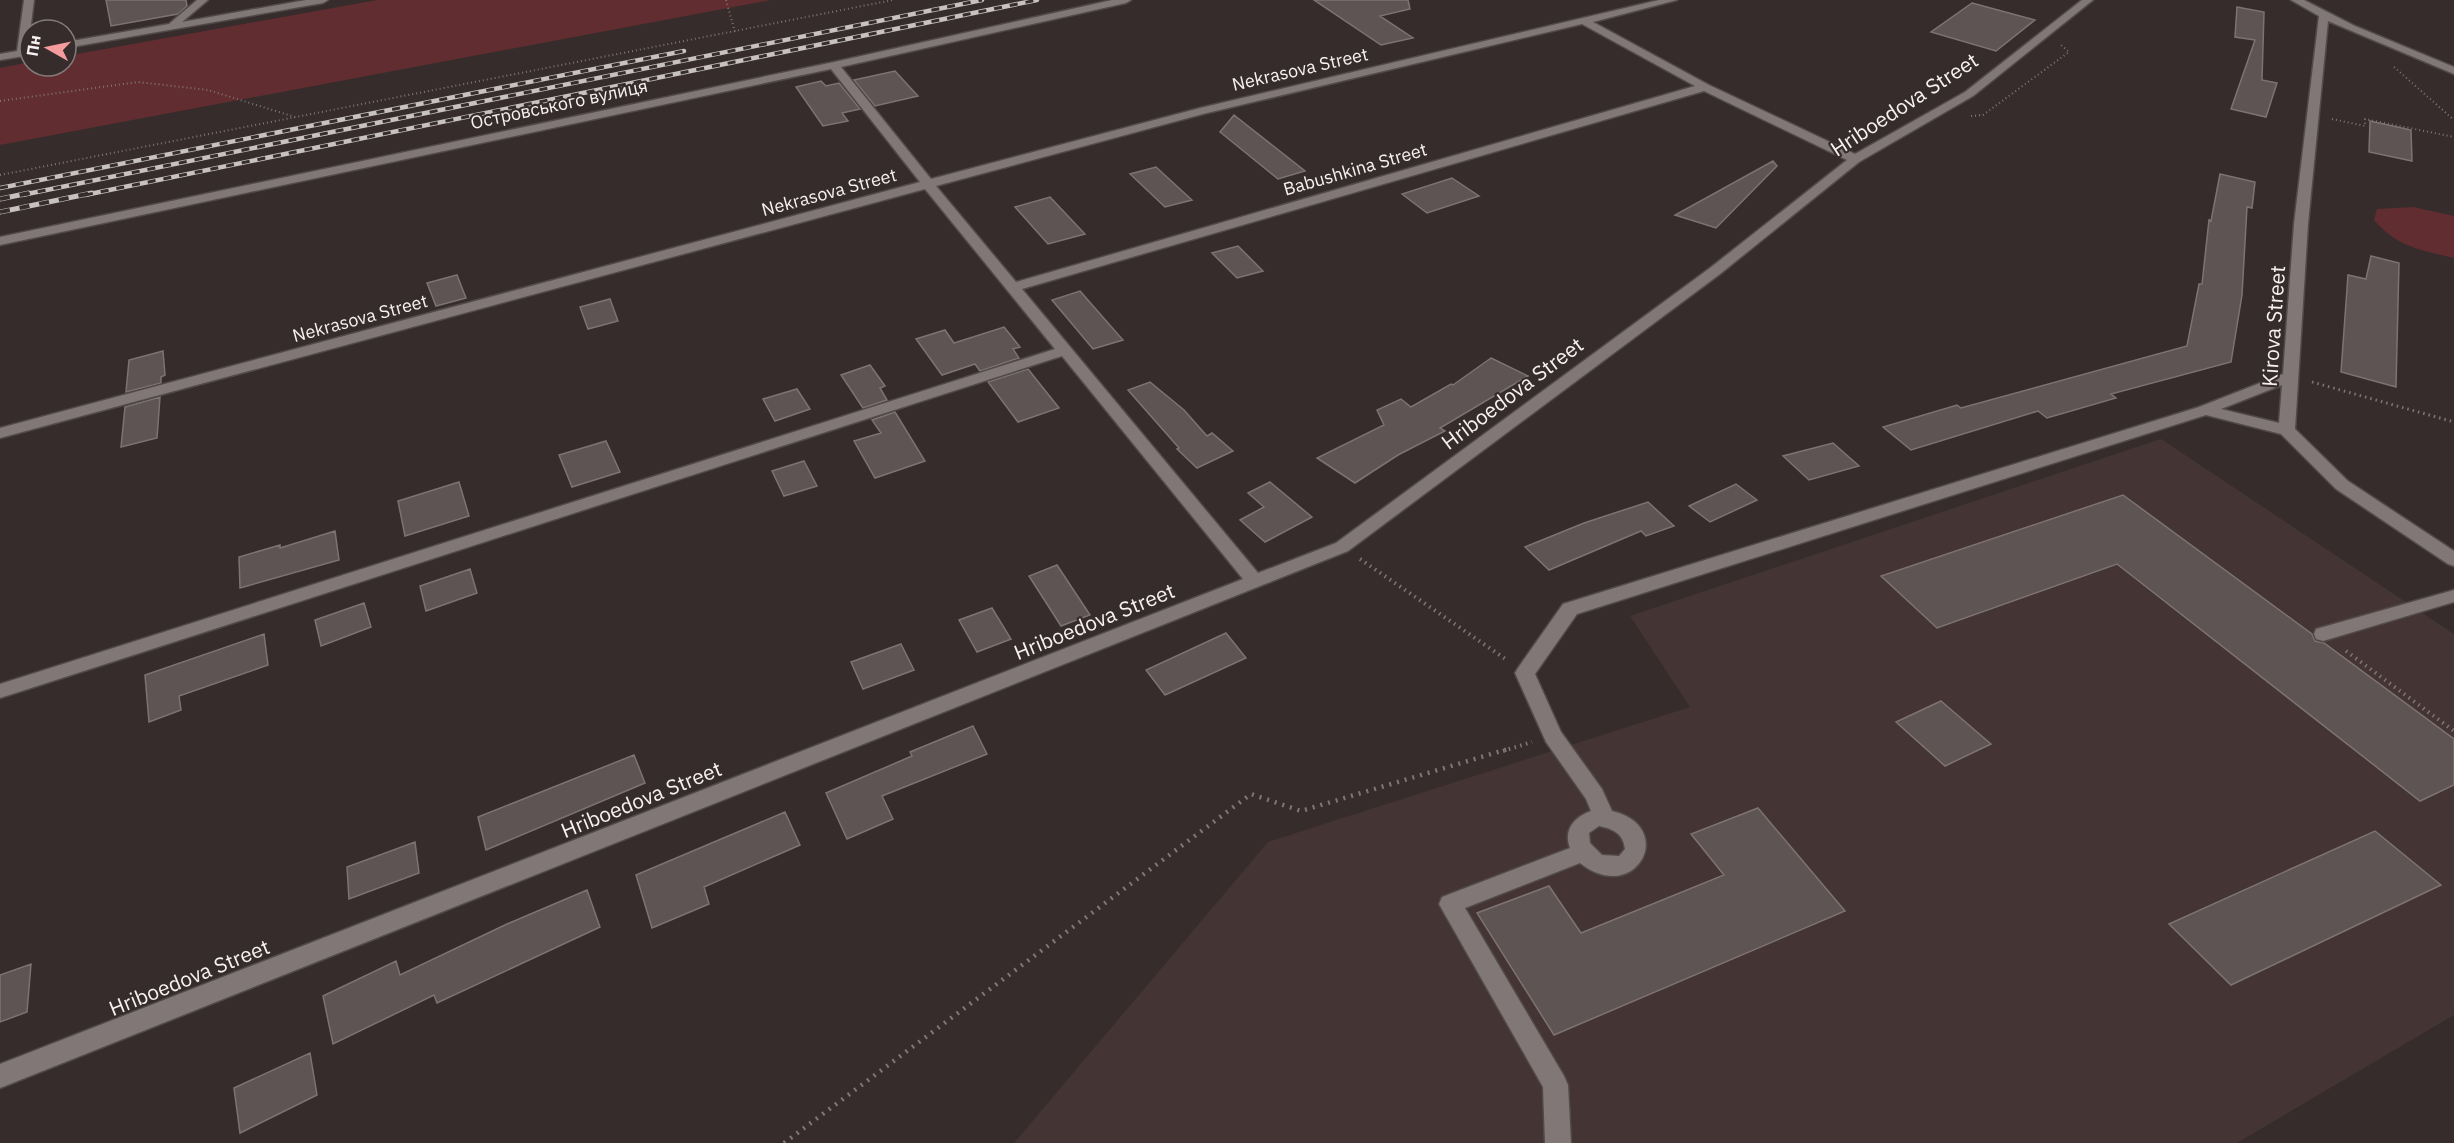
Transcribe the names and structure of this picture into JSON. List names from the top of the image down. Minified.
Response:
{"streets":{"street":["Nekrasova Street","Островського вулиця","Hriboedova Street","Babushkina Street","Kirova Street"]},"north":"left"}
